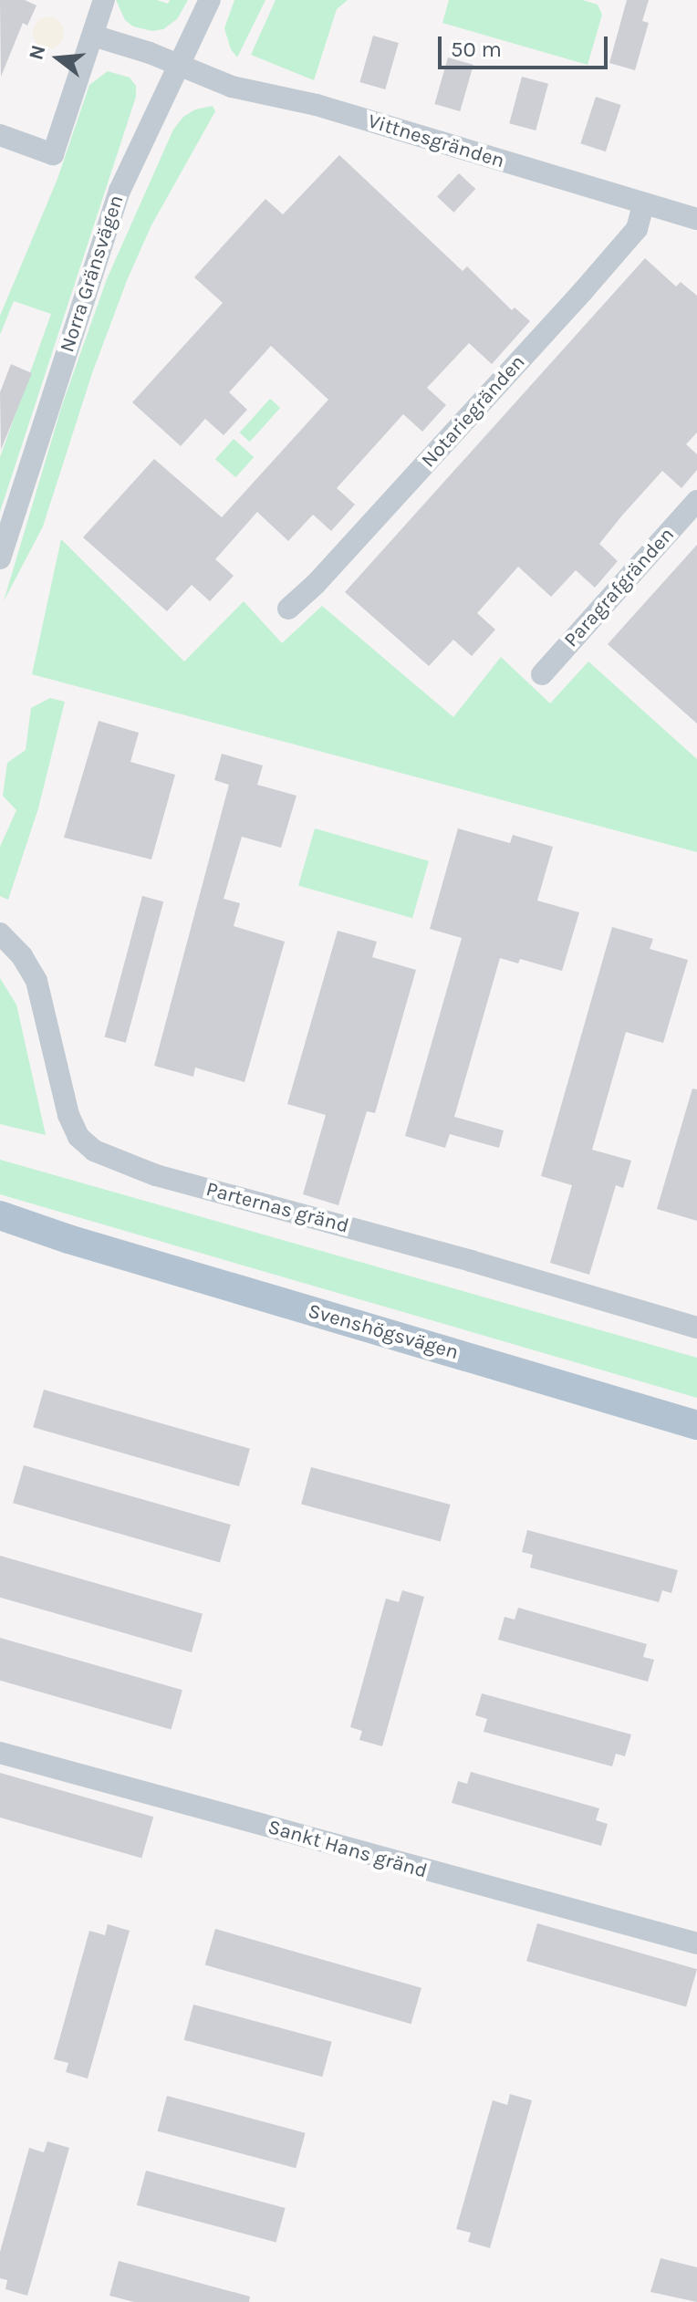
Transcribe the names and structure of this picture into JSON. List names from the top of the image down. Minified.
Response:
{"streets":{"main road":["Svenshögsvägen"],"street":["Vittnesgränden","Norra Gränsvägen","Notariegränden","Paragrafgränden","Parternas gränd","Sankt Hans gränd"]},"crossings":[["Vittnesgränden","Norra Gränsvägen"],["Vittnesgränden","Notariegränden"]],"scale_bar":"50 m","north":"left"}
